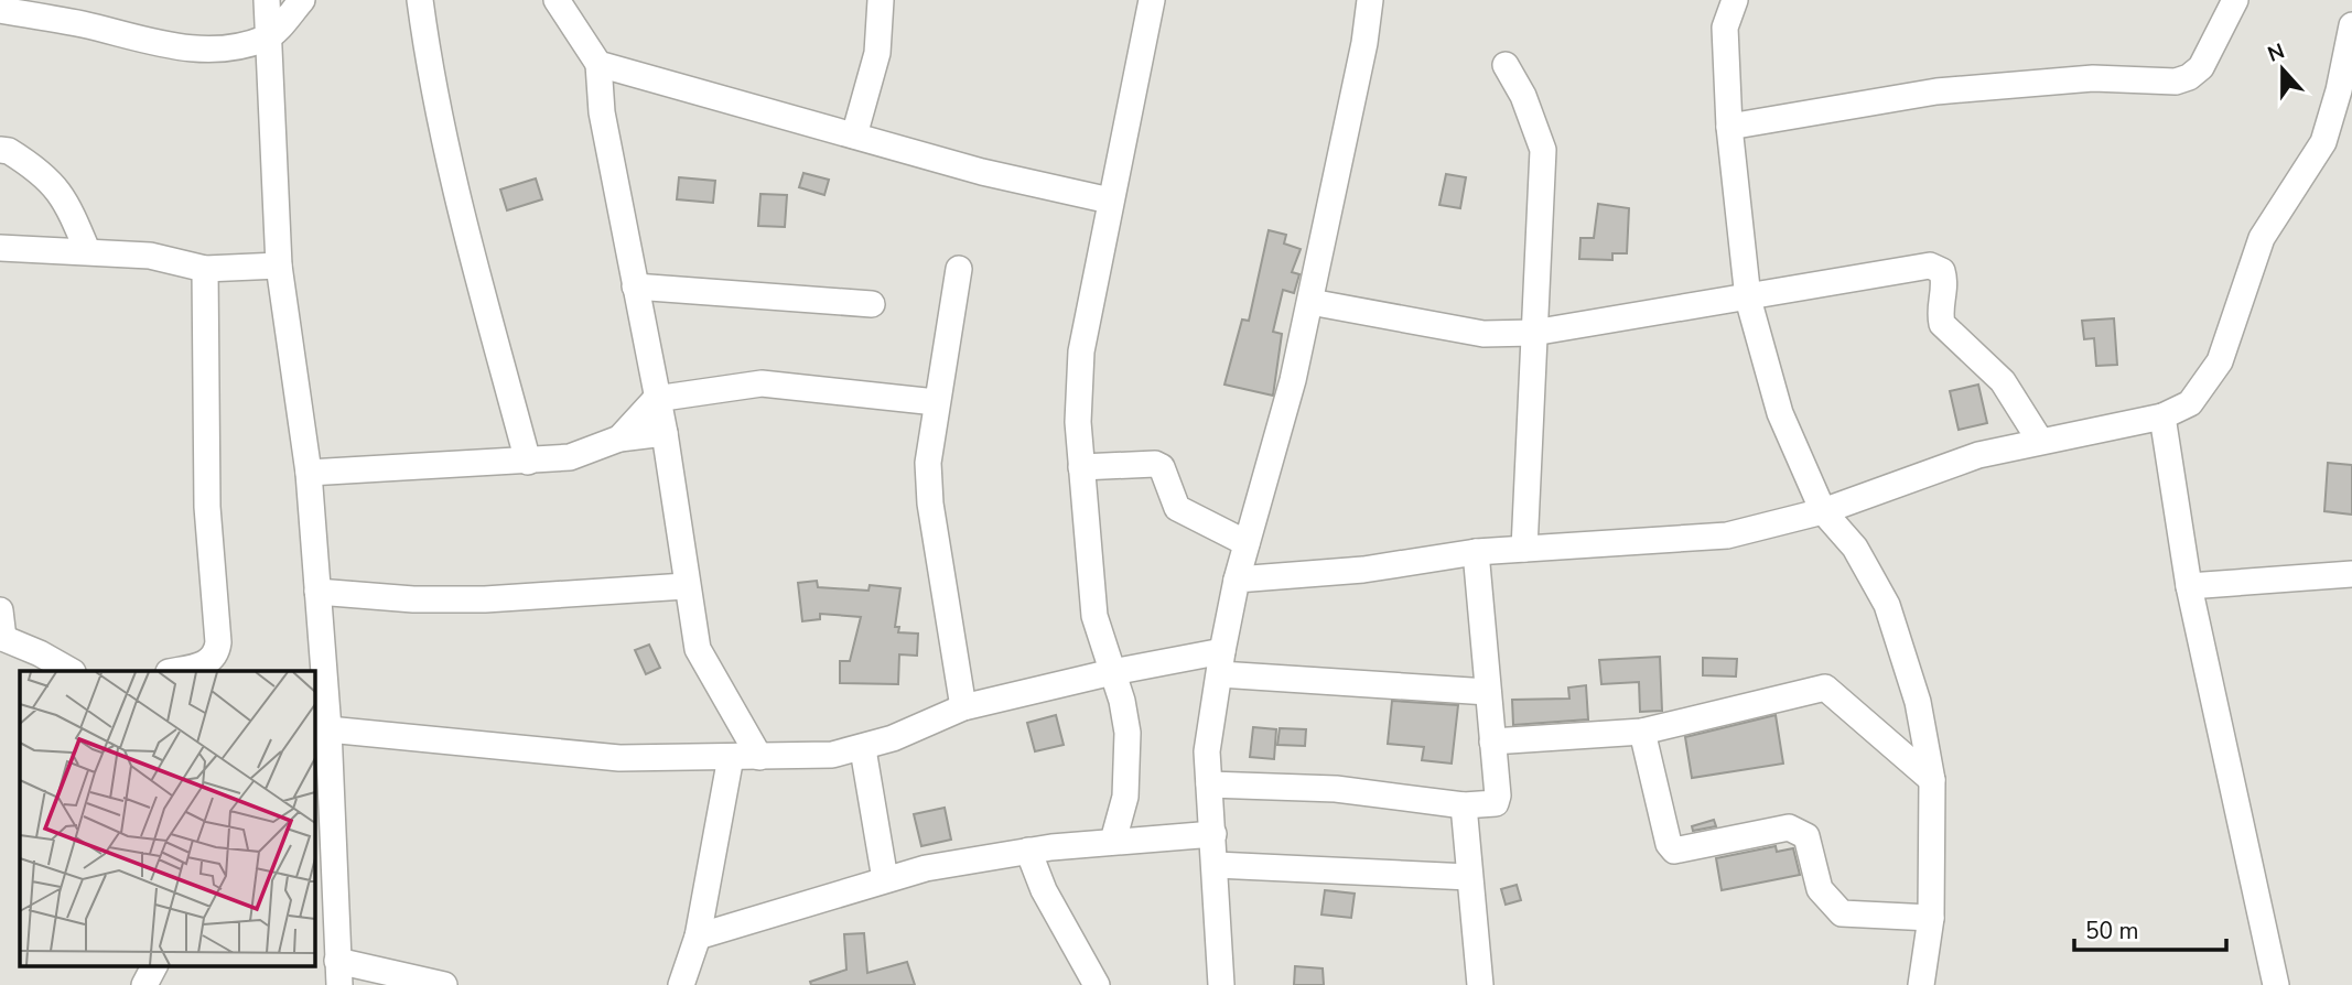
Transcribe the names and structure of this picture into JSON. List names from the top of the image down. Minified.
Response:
{"scale_bar":"50 m","north":"top"}
